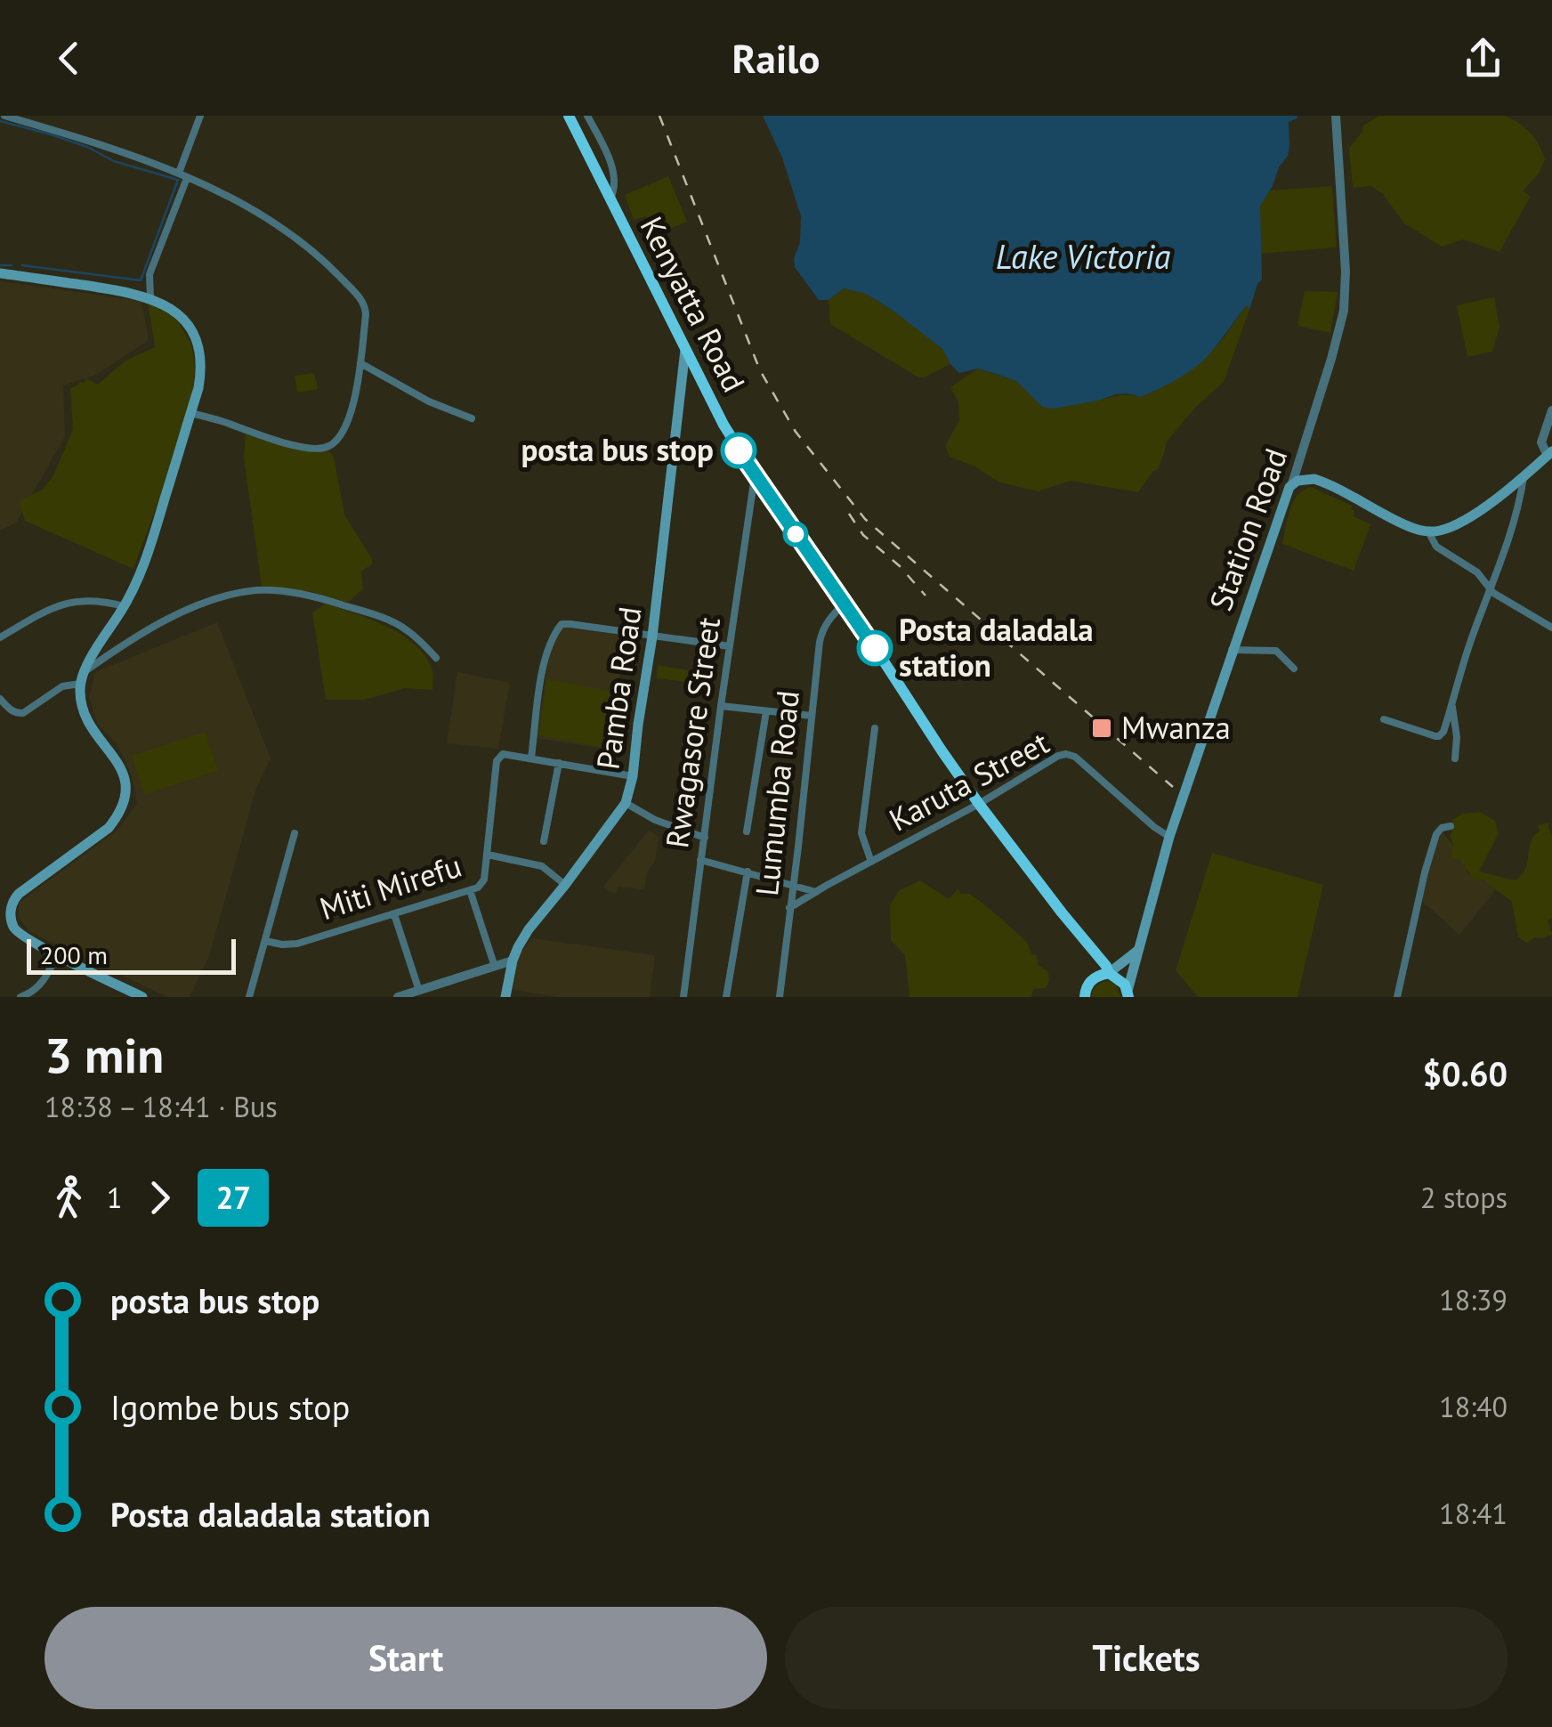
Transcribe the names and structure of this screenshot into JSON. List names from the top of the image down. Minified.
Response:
{"streets":{"highway":["Kenyatta Road"],"main road":["Station Road","Pamba Road"],"street":["Rwagasore Street","Karuta Street","Lumumba Road","Miti Mirefu"]},"crossings":[["Kenyatta Road","Station Road"],["Kenyatta Road","Pamba Road"],["Kenyatta Road","Rwagasore Street"],["Kenyatta Road","Karuta Street"],["Kenyatta Road","Lumumba Road"],["Station Road","Karuta Street"],["Pamba Road","Miti Mirefu"],["Karuta Street","Lumumba Road"]],"water":["Lake Victoria"],"places":{"other":["posta bus stop","Posta daladala station"],"transit":["Mwanza"]},"lines":["bus line 27"],"scale_bar":"200 m","page":{"header":"Railo","scale":"200 m","heading":["3 min","18:38 – 18:41 · Bus","$0.60"],"legs":["1","27","2 stops"],"list":[{"name":"posta bus stop","value":"18:39"},{"name":"Igombe bus stop","value":"18:40"},{"name":"Posta daladala station","value":"18:41"}],"buttons":["Start","Tickets"]}}
